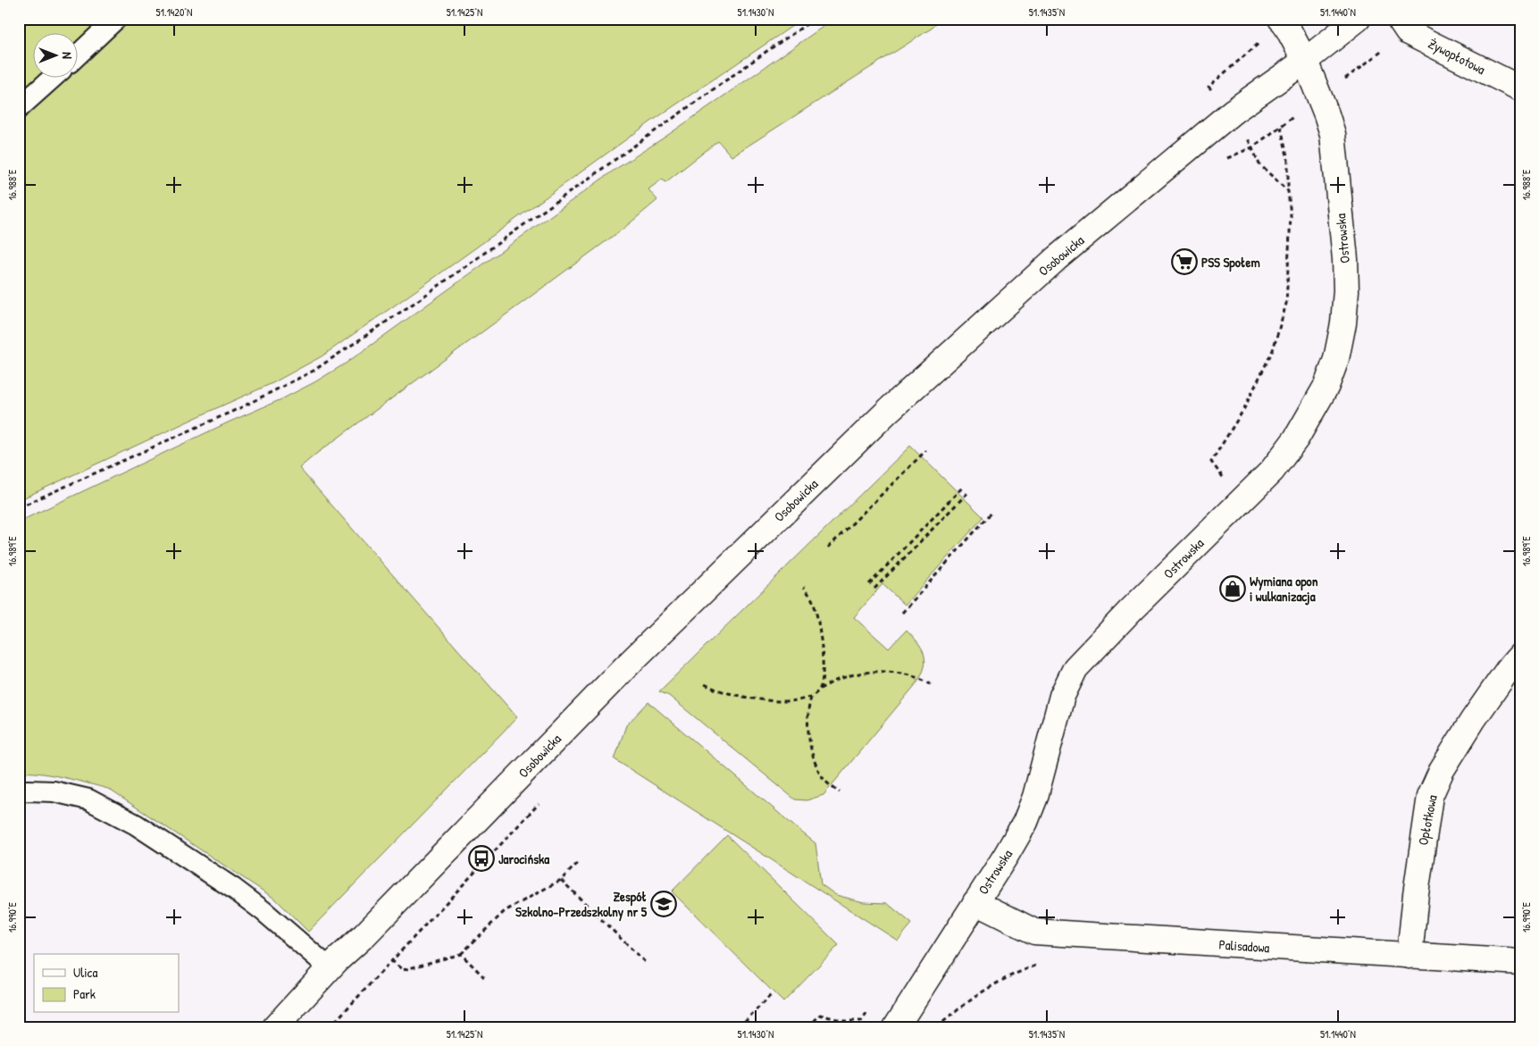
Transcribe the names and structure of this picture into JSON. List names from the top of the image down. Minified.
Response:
{"streets":{"street":["Żywopłotowa","Ostrowska","Osobowicka","Opłotkowa","Palisadowa"]},"crossings":[["Ostrowska","Osobowicka"],["Ostrowska","Palisadowa"],["Opłotkowa","Palisadowa"]],"places":{"supermarket":["PSS Społem"],"shop":["Wymiana opon i wulkanizacja"],"bus stop":["Jarocińska"],"school or university":["Zespół Szkolno-Przedszkolny nr 5"]},"legend":["Ulica","Park"],"north":"right","coordinates":["51.1420°N","51.1425°N","51.1430°N","51.1435°N","51.1440°N","16.988°E","16.989°E","16.990°E"]}
